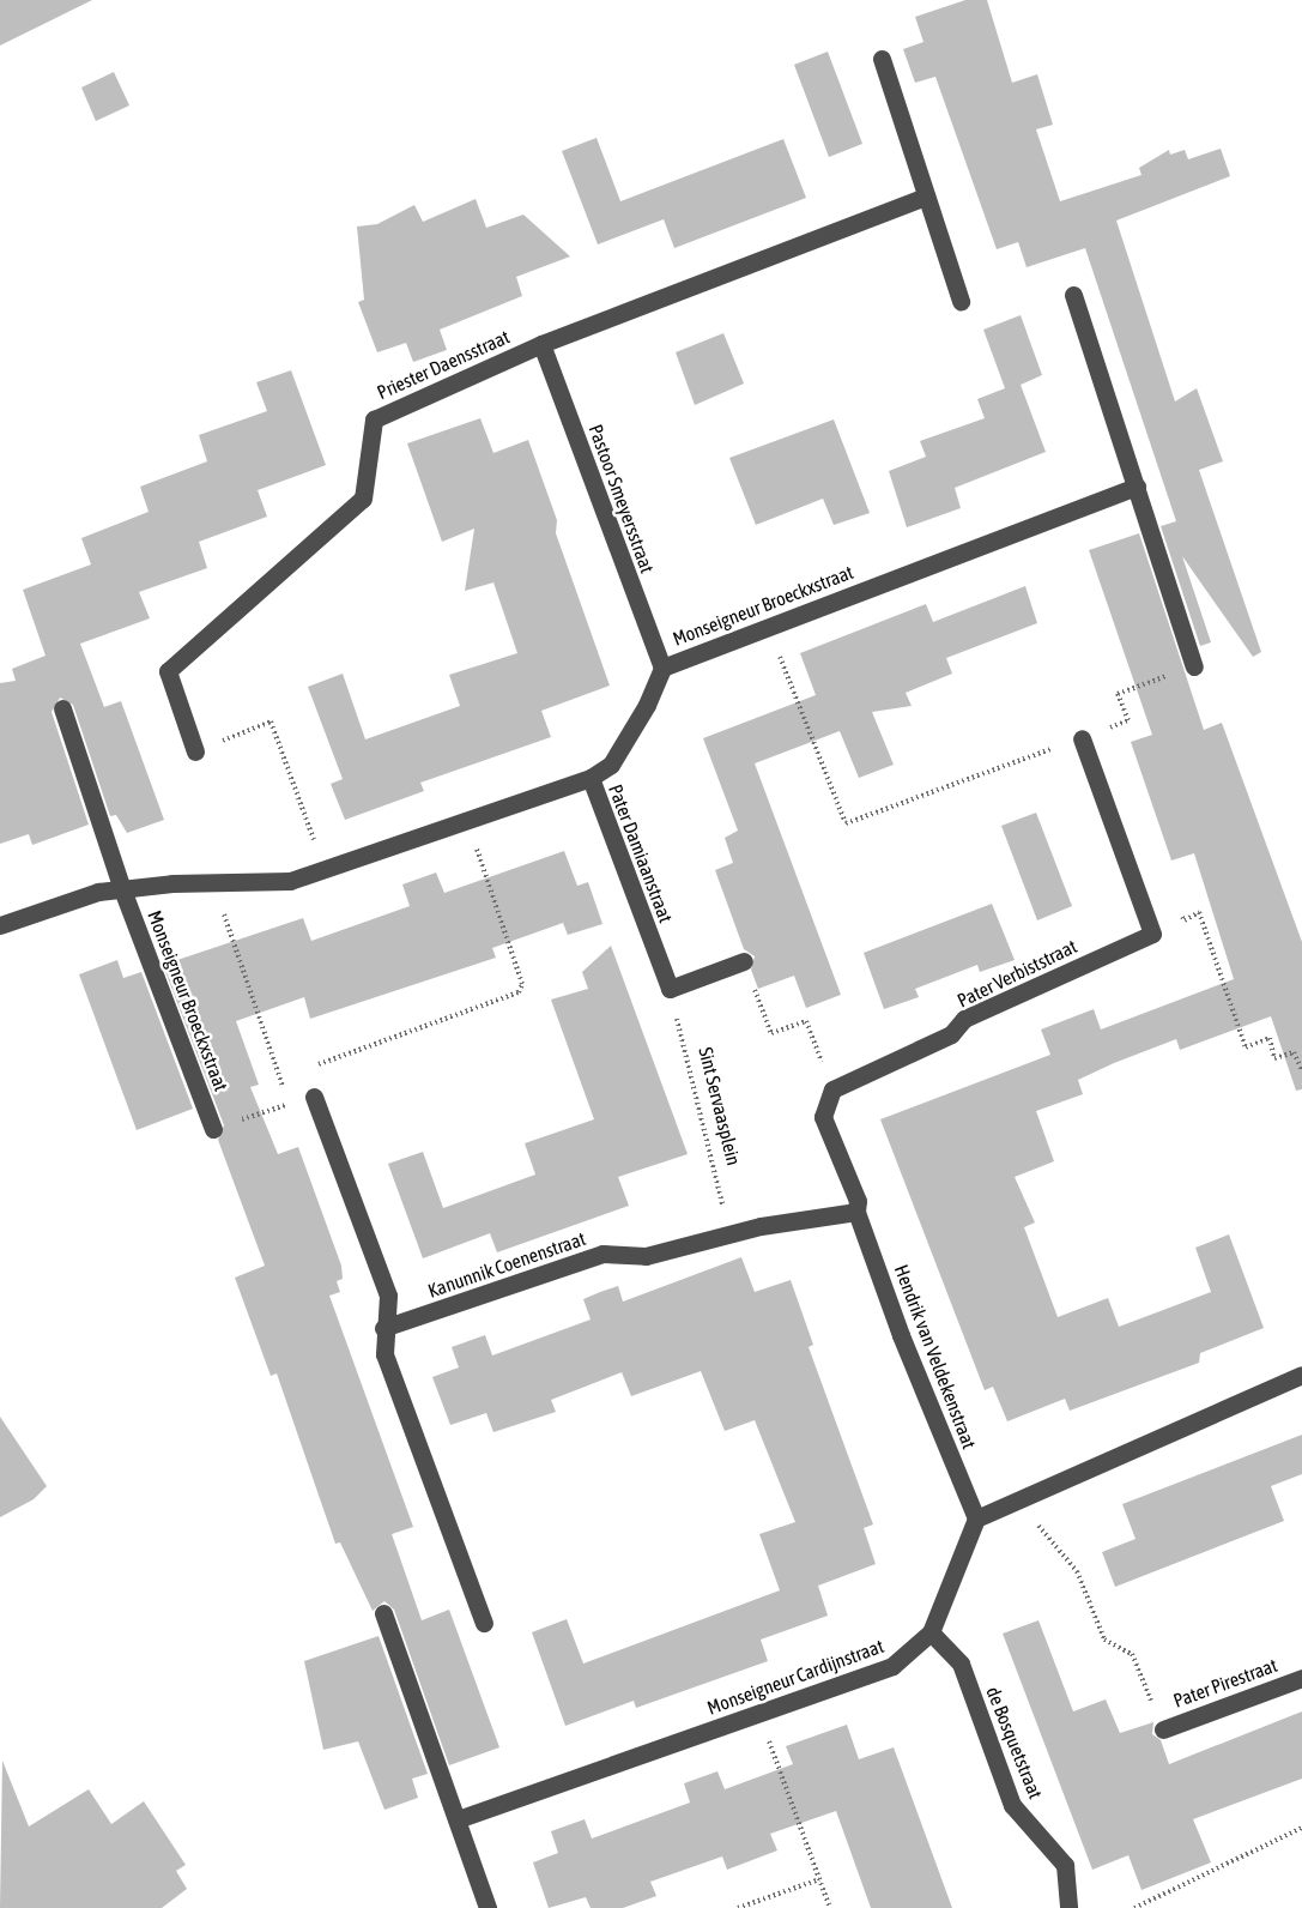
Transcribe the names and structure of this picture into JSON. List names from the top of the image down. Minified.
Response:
{"streets":{"street":["Priester Daensstraat","Pastoor Smeyersstraat","Monseigneur Broeckxstraat","Pater Damiaanstraat","Pater Verbiststraat","Kanunnik Coenenstraat","Hendrik van Veldekenstraat","Monseigneur Cardijnstraat","Pater Pirestraat","de Bosquetstraat"],"path":["Sint Servaasplein"]},"crossings":[["Priester Daensstraat","Pastoor Smeyersstraat"],["Pastoor Smeyersstraat","Monseigneur Broeckxstraat"],["Monseigneur Broeckxstraat","Pater Damiaanstraat"],["Pater Damiaanstraat","Sint Servaasplein"],["Sint Servaasplein","Kanunnik Coenenstraat"],["Kanunnik Coenenstraat","Hendrik van Veldekenstraat"],["Hendrik van Veldekenstraat","Monseigneur Cardijnstraat"],["Monseigneur Cardijnstraat","de Bosquetstraat"]]}
